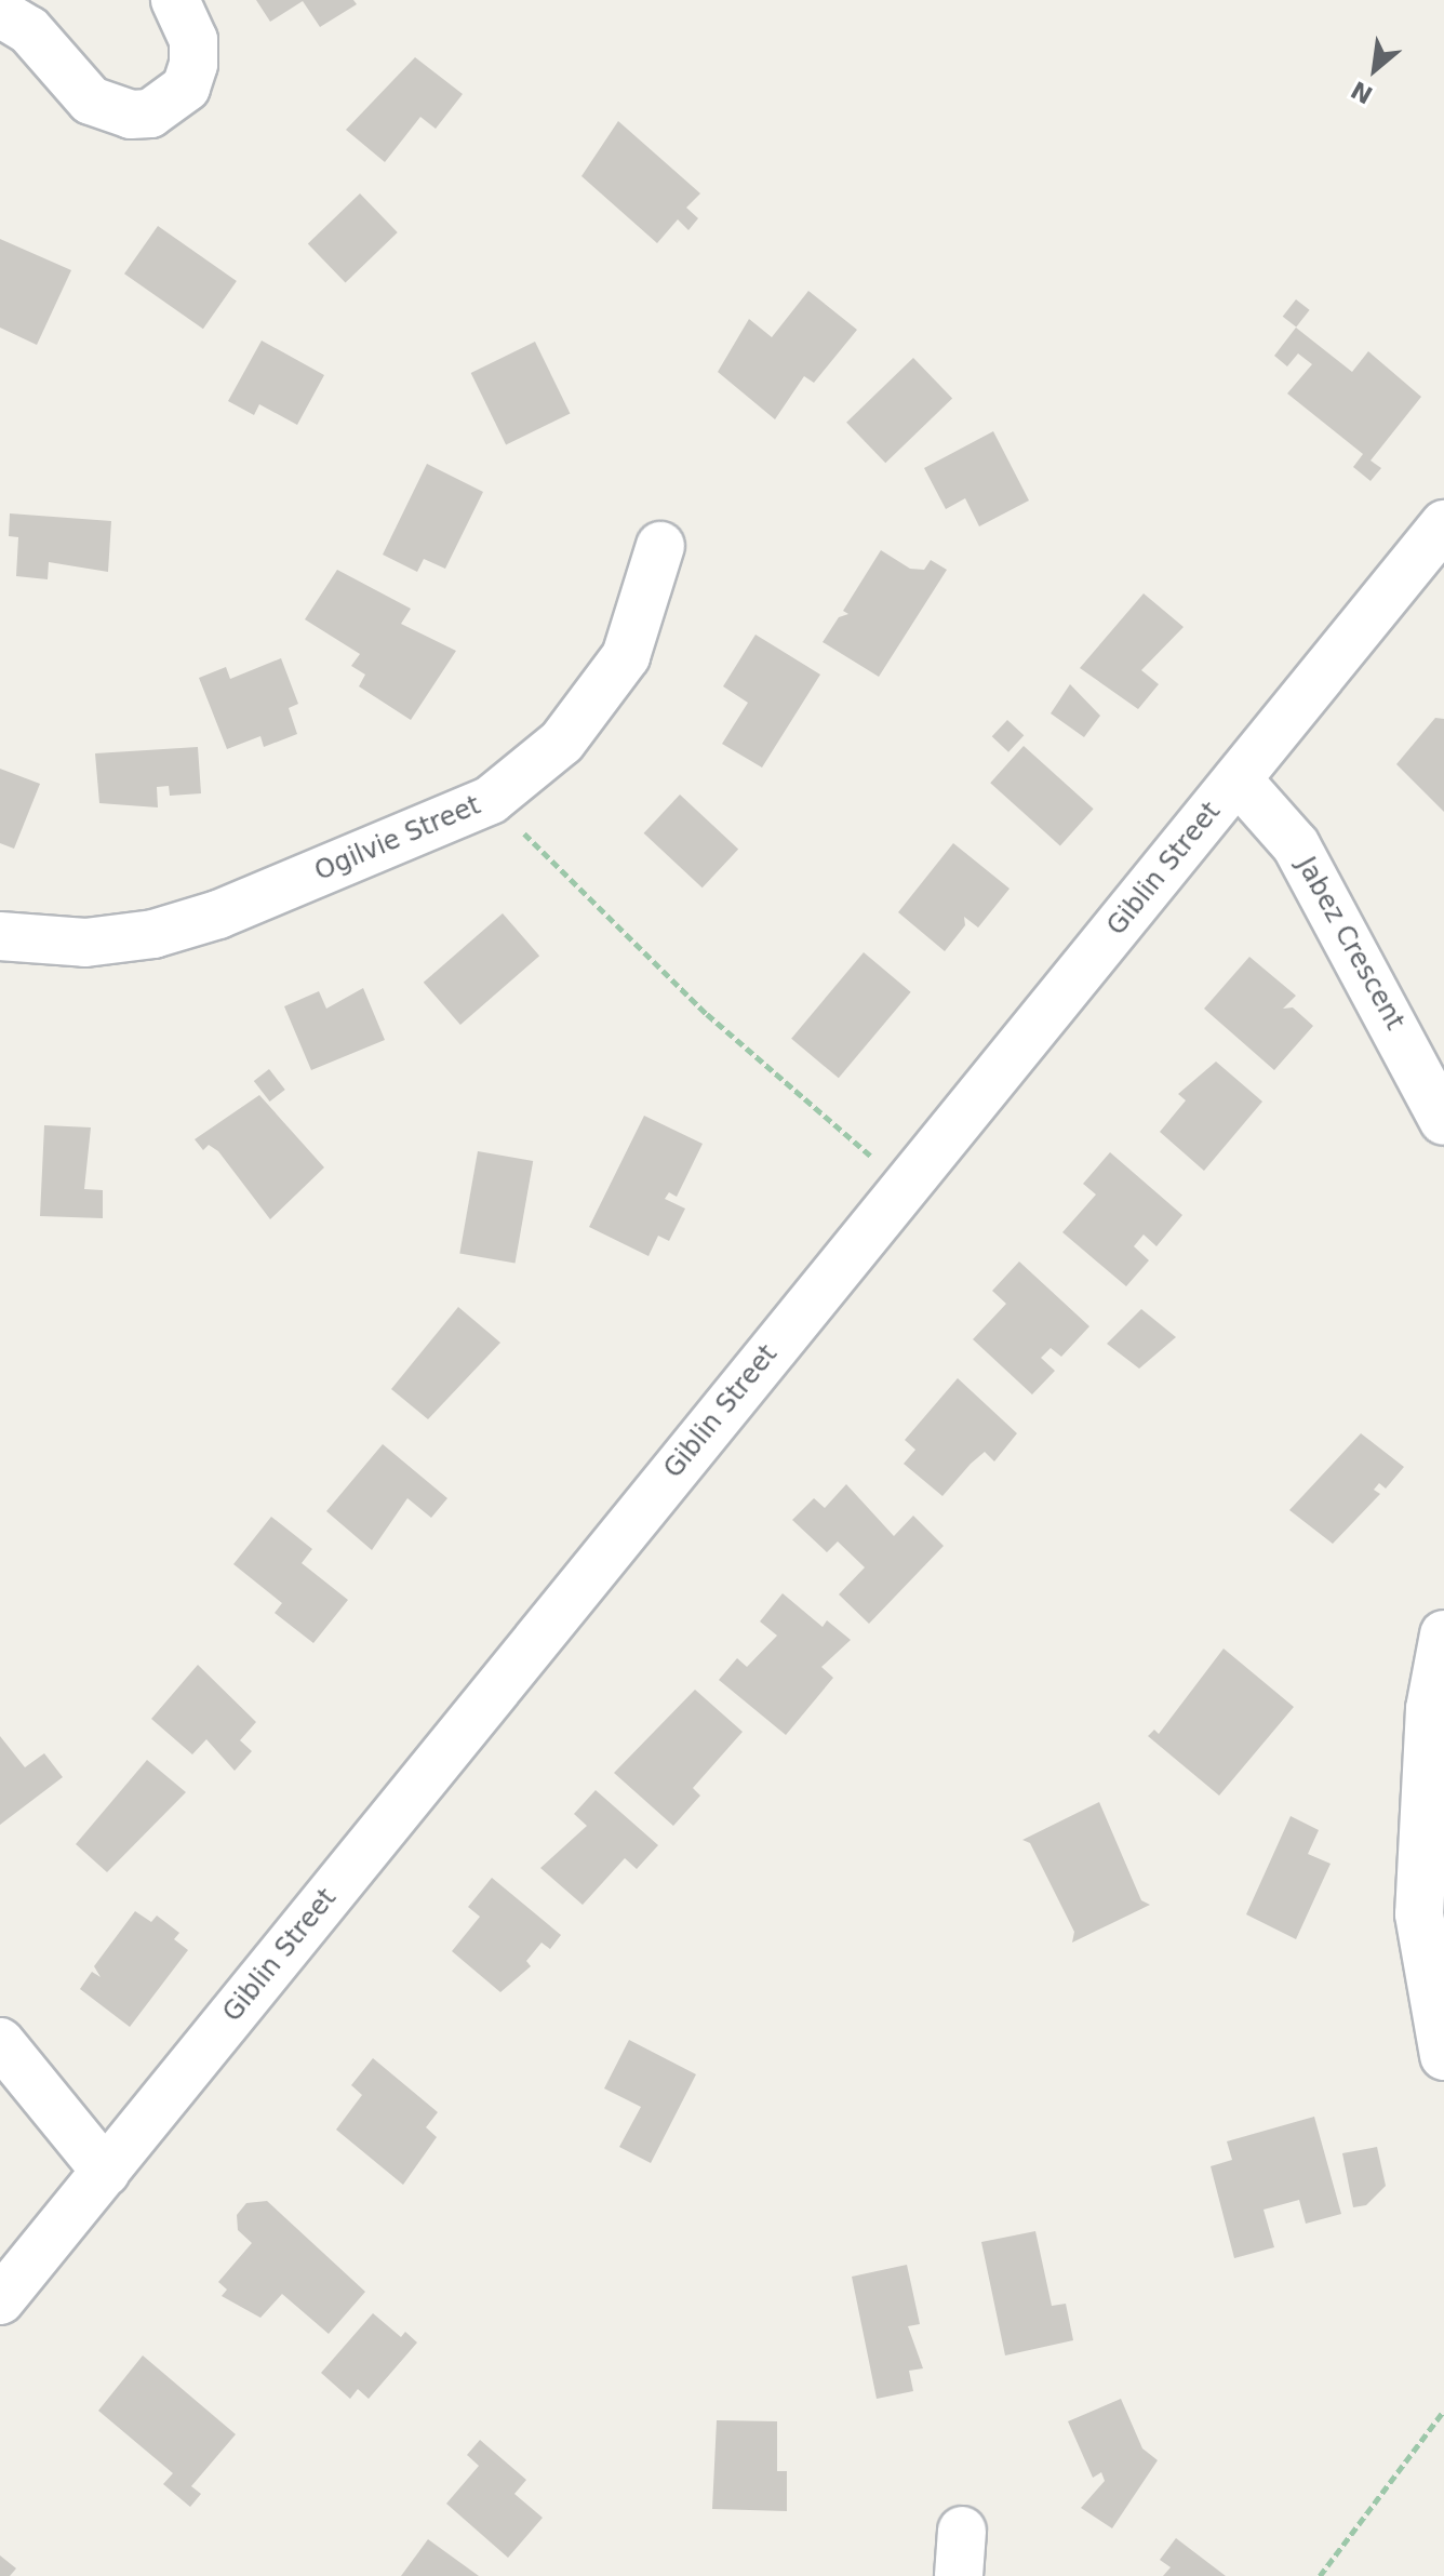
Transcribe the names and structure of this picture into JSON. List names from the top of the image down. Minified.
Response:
{"streets":{"street":["Ogilvie Street","Giblin Street","Jabez Crescent"]},"crossings":[["Giblin Street","Jabez Crescent"]],"north":"bottom left"}
